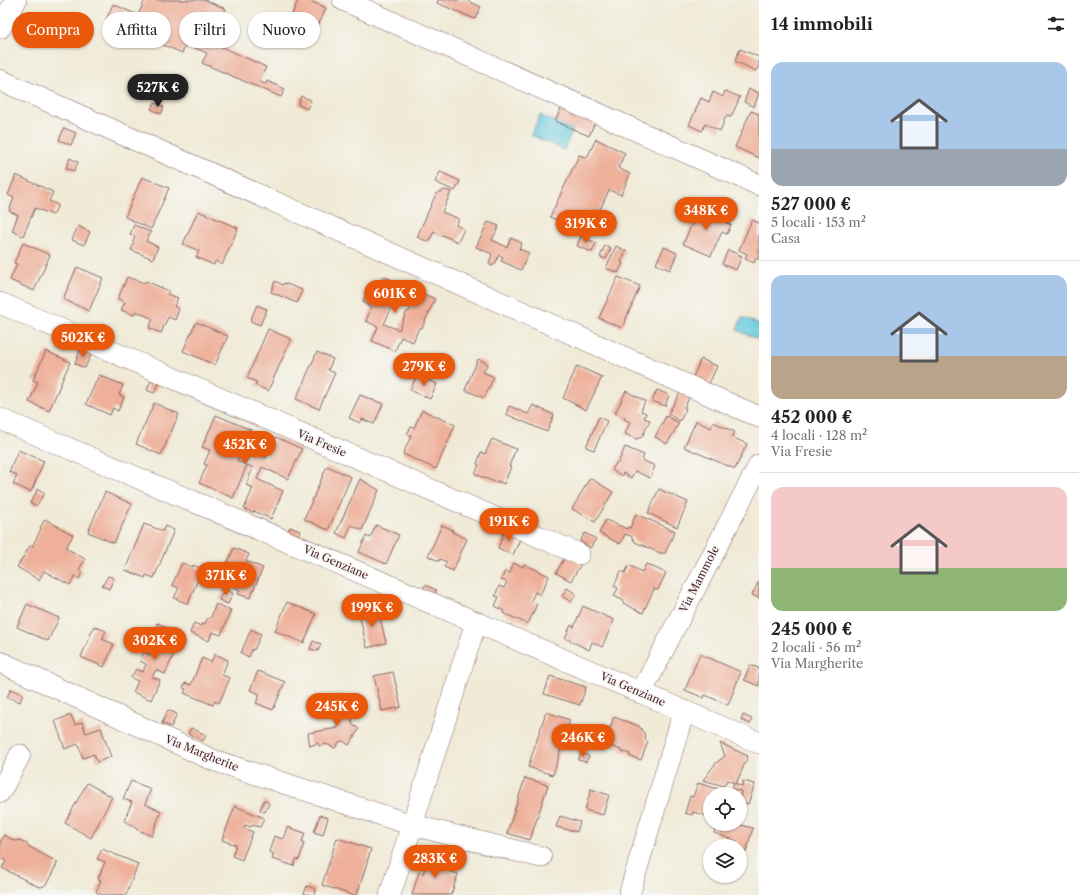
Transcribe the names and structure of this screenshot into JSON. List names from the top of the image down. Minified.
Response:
{"streets":{"street":["Via Fresie","Via Genziane","Via Mammole","Via Margherite"]},"crossings":[["Via Genziane","Via Mammole"]],"page":{"heading":"14 immobili","chip":["Compra","Affitta","Filtri","Nuovo"],"list":[{"name":"527 000 €","note":"5 locali · 153 m² · Casa"},{"name":"452 000 €","note":"4 locali · 128 m² · Via Fresie"},{"name":"245 000 €","note":"2 locali · 56 m² · Via Margherite"}],"price":["527K €","348K €","319K €","601K €","502K €","279K €","452K €","191K €","371K €","199K €","302K €","245K €","246K €","283K €"]}}
